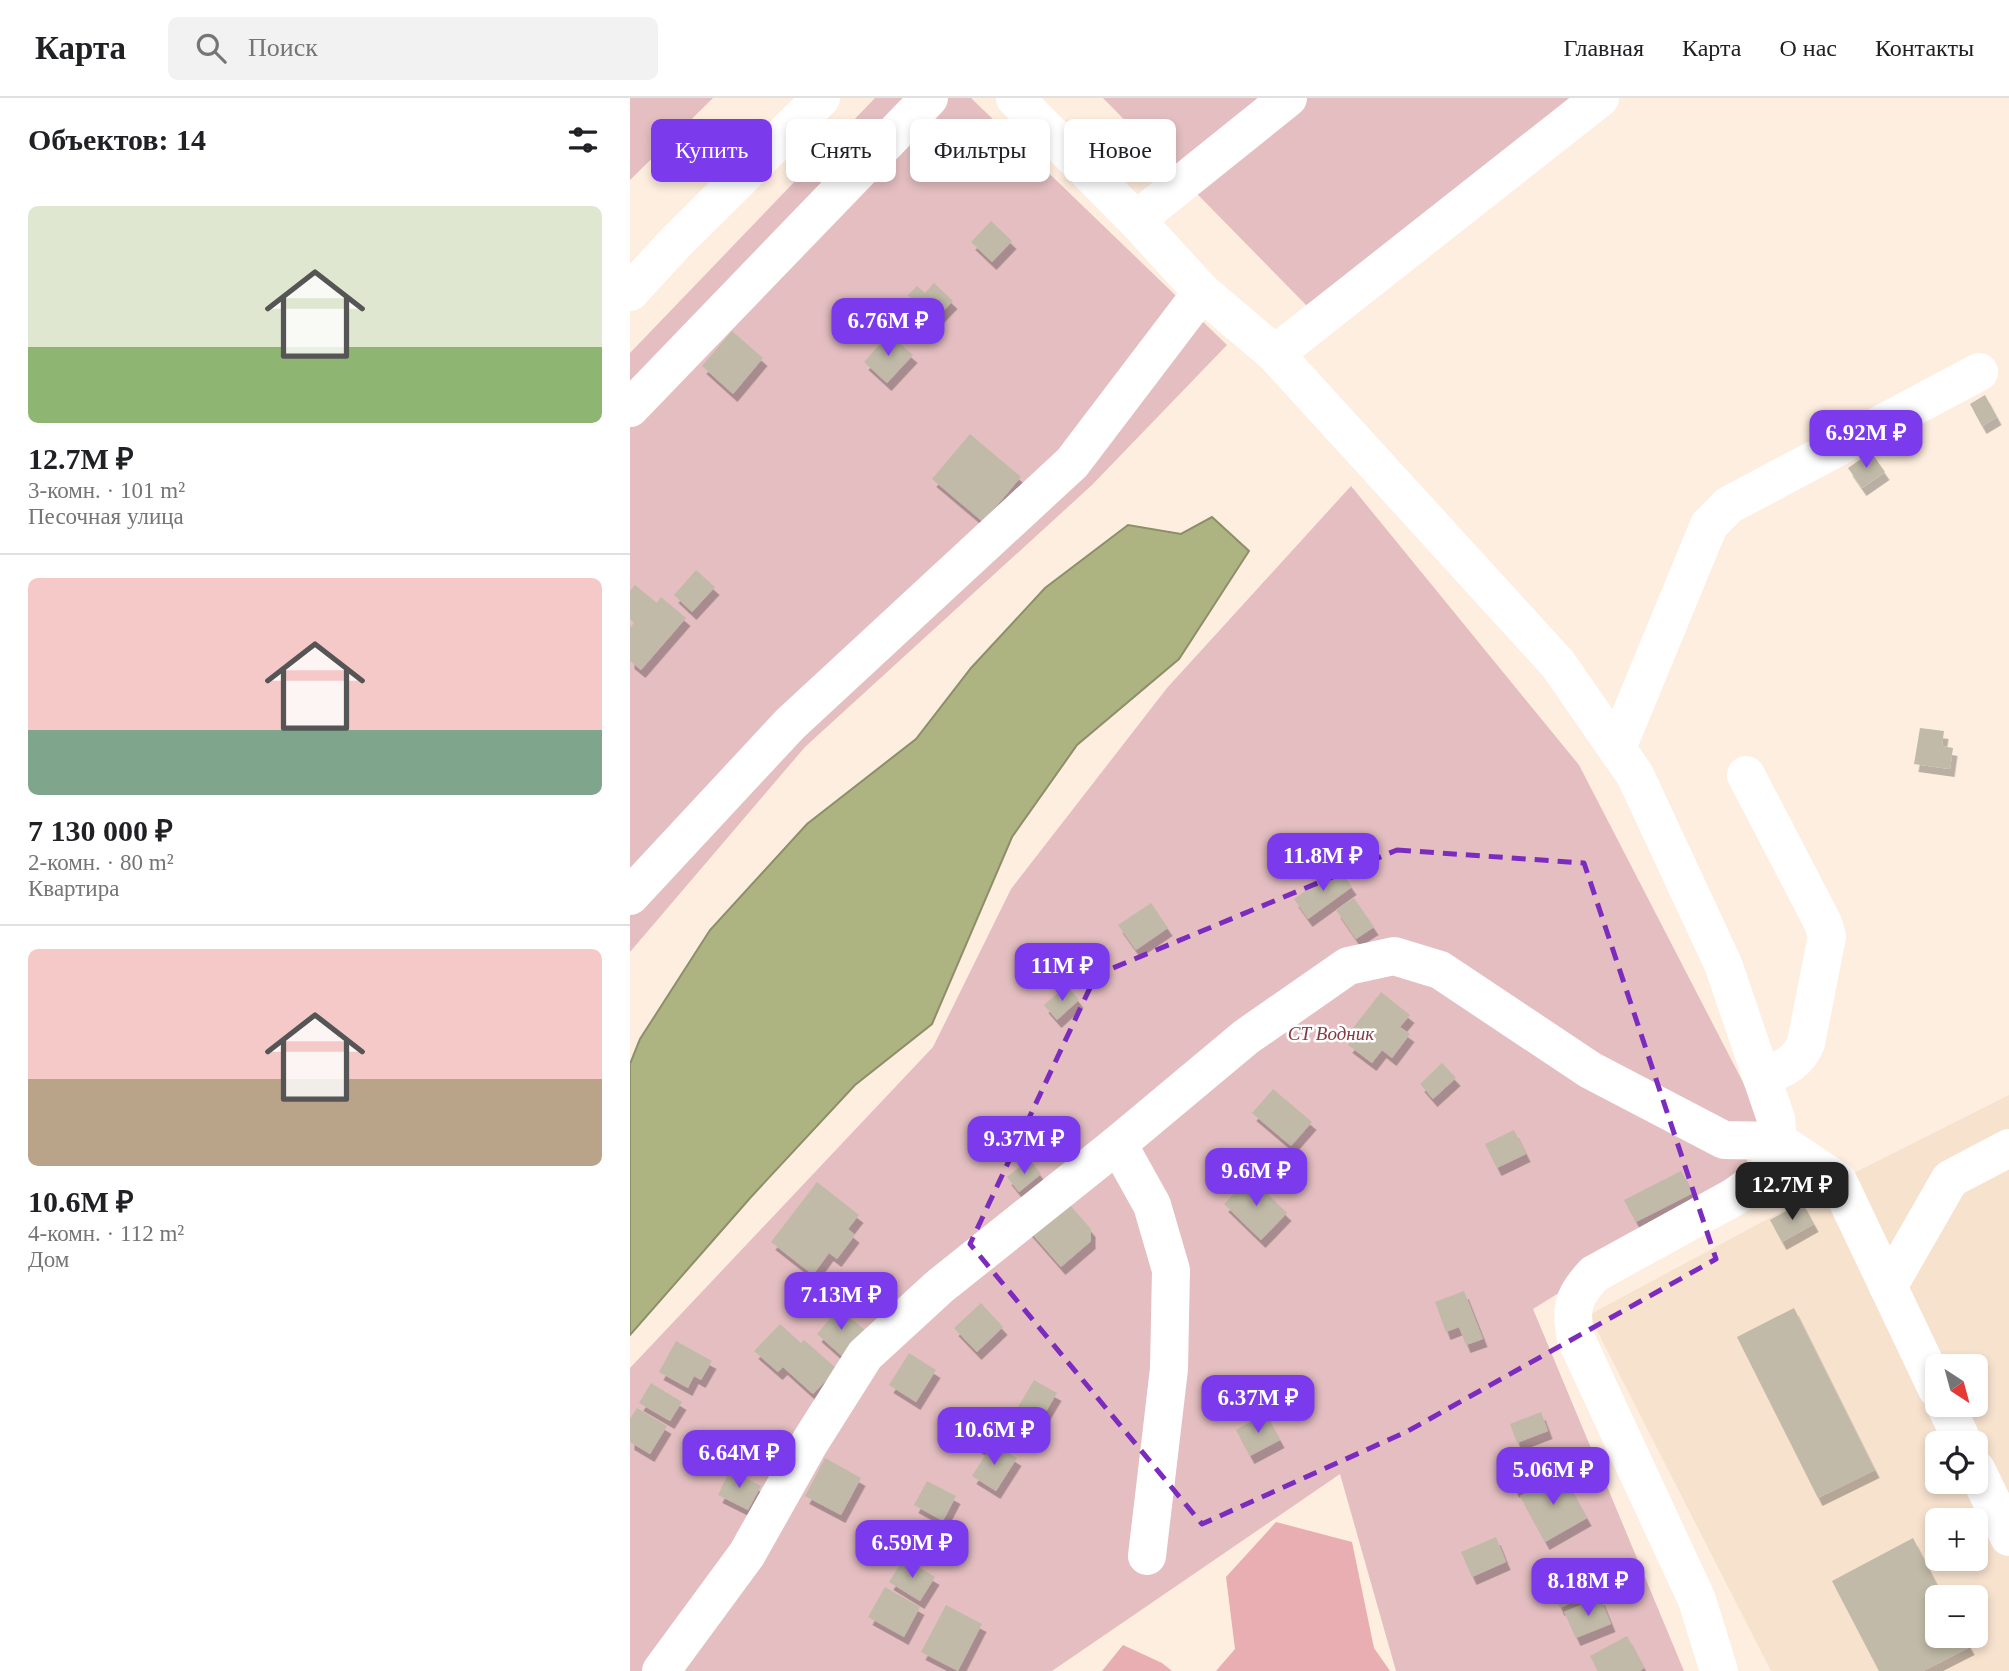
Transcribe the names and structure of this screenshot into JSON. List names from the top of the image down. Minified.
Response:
{"parks":["СТ Водник"],"north":"bottom right","page":{"header":"Карта","search":"Поиск","nav":["Главная","Карта","О нас","Контакты"],"heading":"Объектов: 14","chip":["Купить","Снять","Фильтры","Новое"],"list":[{"name":"12.7M ₽","note":"3-комн. · 101 m² · Песочная улица"},{"name":"7 130 000 ₽","note":"2-комн. · 80 m² · Квартира"},{"name":"10.6M ₽","note":"4-комн. · 112 m² · Дом"}],"price":["6.76M ₽","6.92M ₽","11.8M ₽","11M ₽","9.37M ₽","9.6M ₽","12.7M ₽","7.13M ₽","6.37M ₽","10.6M ₽","6.64M ₽","5.06M ₽","6.59M ₽","8.18M ₽"],"map_buttons":["+","−"]}}
